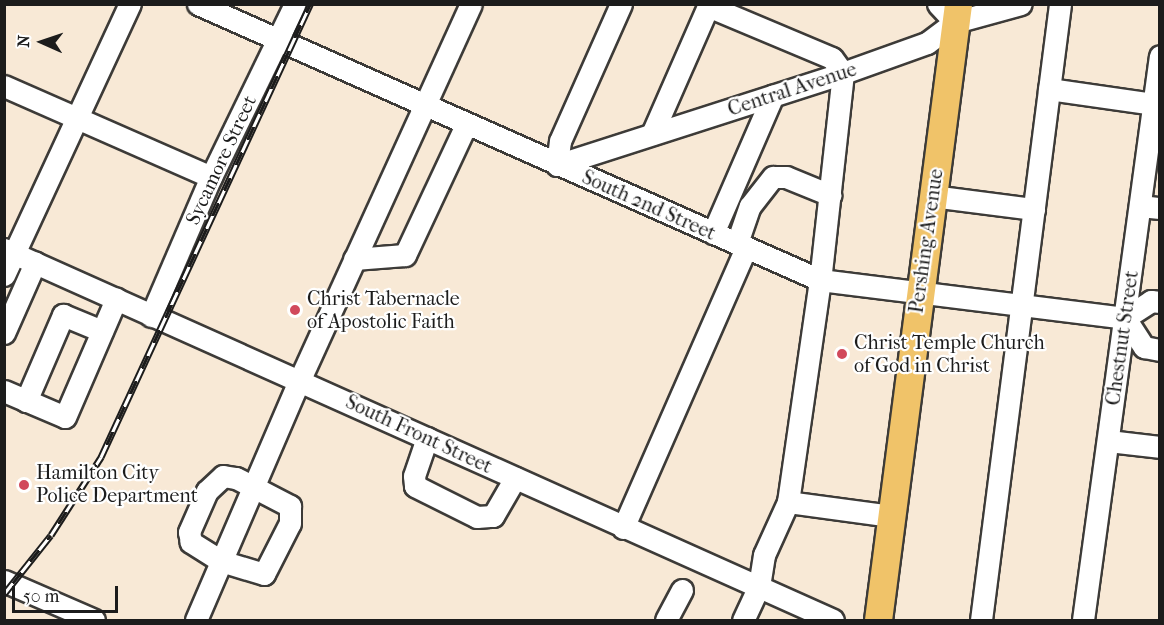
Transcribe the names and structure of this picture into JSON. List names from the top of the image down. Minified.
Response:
{"streets":{"main road":["Pershing Avenue"],"street":["Central Avenue","Sycamore Street","South 2nd Street","Chestnut Street","South Front Street"]},"crossings":[["Central Avenue","South 2nd Street"],["Central Avenue","Pershing Avenue"],["Sycamore Street","South 2nd Street"],["Sycamore Street","South Front Street"],["South 2nd Street","Pershing Avenue"],["South 2nd Street","Chestnut Street"]],"places":["Christ Tabernacle of Apostolic Faith","Christ Temple Church of God in Christ","Hamilton City Police Department"],"scale_bar":"50 m","north":"left"}
